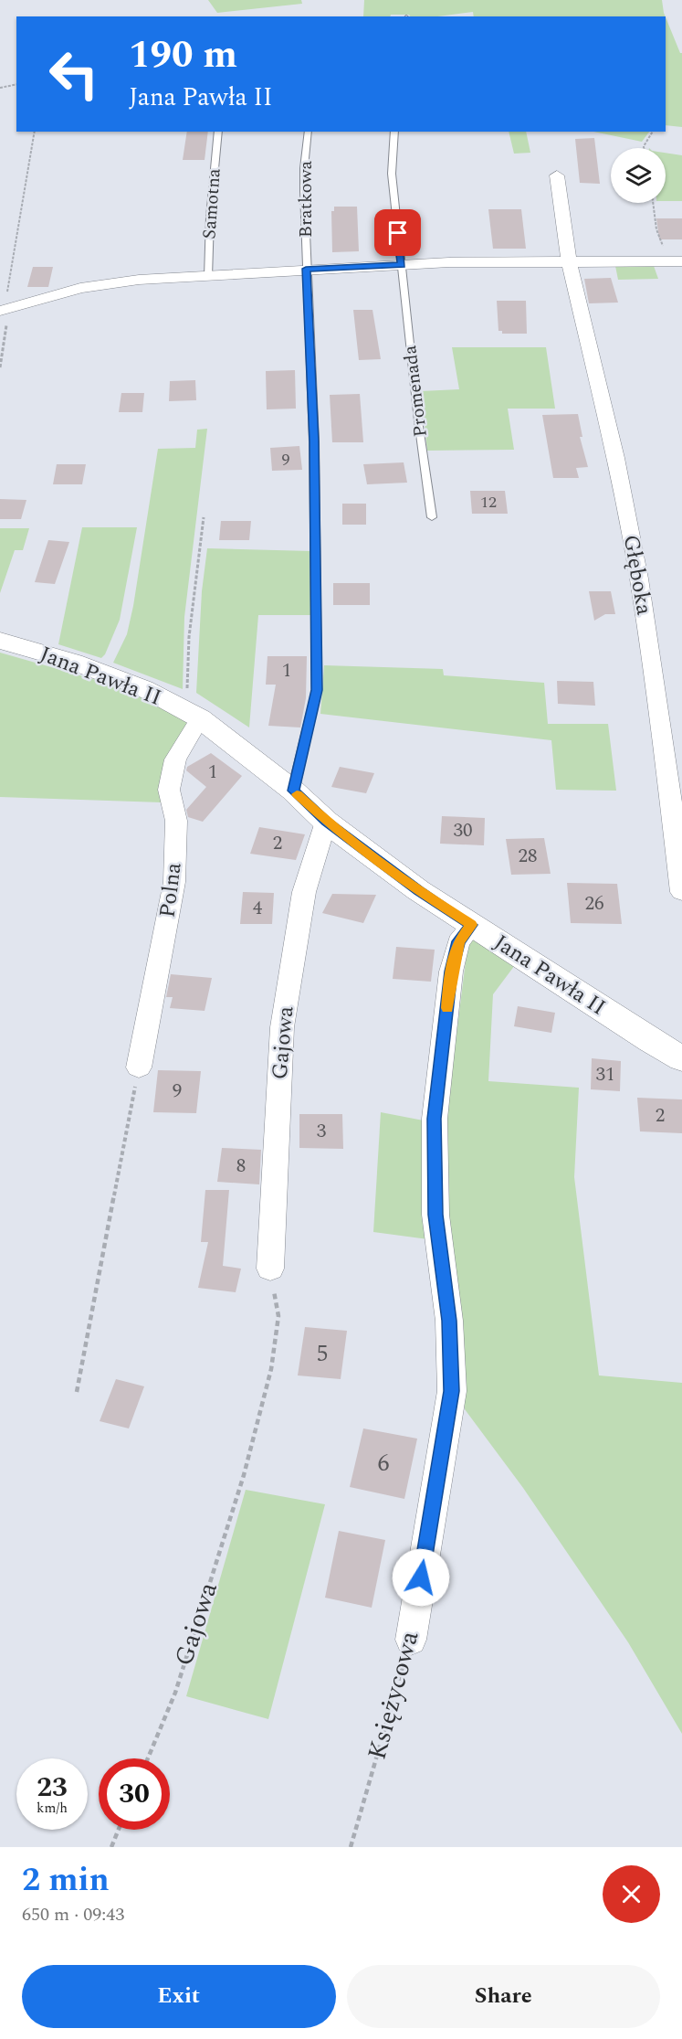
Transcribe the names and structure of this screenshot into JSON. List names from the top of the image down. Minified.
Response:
{"streets":{"street":["Głęboka","Jana Pawła II","Polna","Gajowa","Księżycowa"],"lane":["Bratkowa","Samotna","Promenada"]},"crossings":[["Bratkowa","Jana Pawła II"],["Jana Pawła II","Polna"],["Jana Pawła II","Gajowa"],["Jana Pawła II","Księżycowa"]],"house_numbers":["9","12","1","1","30","2","28","26","4","31","9","2","3","8","5","6"],"page":{"turn":["190 m","Jana Pawła II"],"speed":"23 km/h","limit":"30","heading":["2 min","650 m · 09:43"],"buttons":["Exit","Share"]}}
